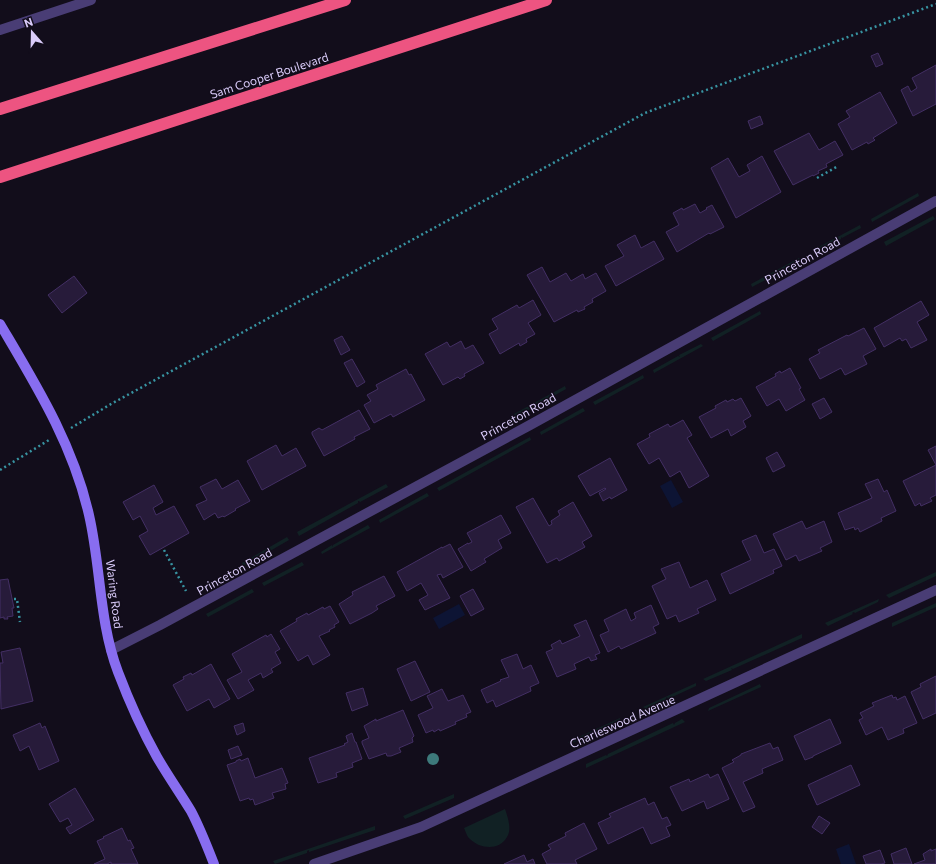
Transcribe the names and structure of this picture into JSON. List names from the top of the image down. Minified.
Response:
{"streets":{"highway":["Sam Cooper Boulevard"],"main road":["Waring Road"],"street":["Princeton Road","Charleswood Avenue"]},"crossings":[["Princeton Road","Waring Road"]],"north":"top"}
